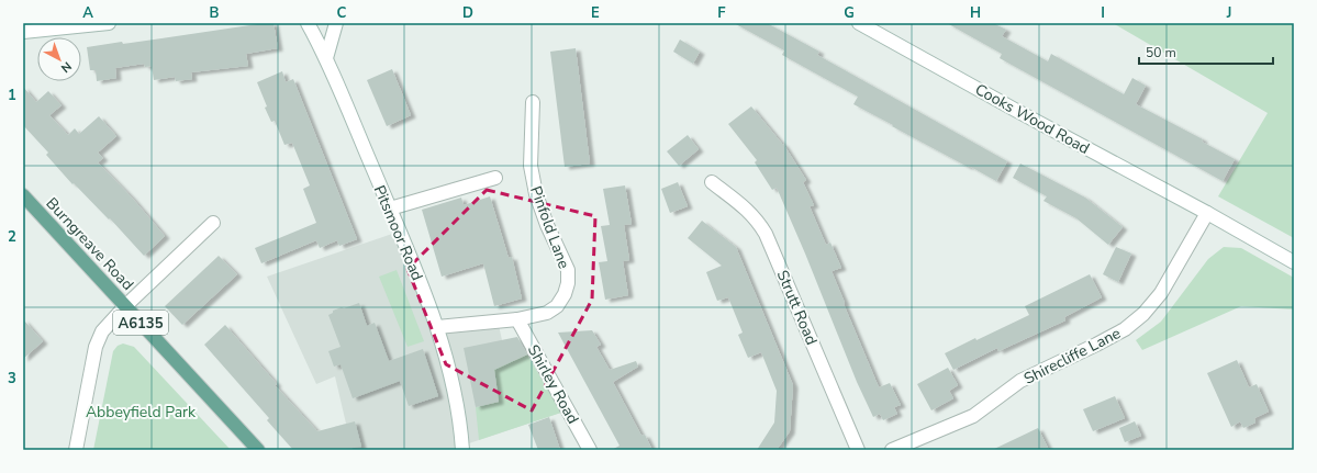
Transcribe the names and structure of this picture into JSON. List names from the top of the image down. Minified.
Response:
{"streets":{"main road":["Burngreave Road","A6135"],"street":["Cooks Wood Road","Pinfold Lane","Pitsmoor Road","Strutt Road","Shirecliffe Lane","Shirley Road"]},"crossings":[["Cooks Wood Road","Shirecliffe Lane"],["Pinfold Lane","Pitsmoor Road"],["Pinfold Lane","Shirley Road"]],"parks":["Abbeyfield Park"],"scale_bar":"50 m","north":"bottom right","grid":{"columns":["A","B","C","D","E","F","G","H","I","J"],"rows":["1","2","3"]}}
